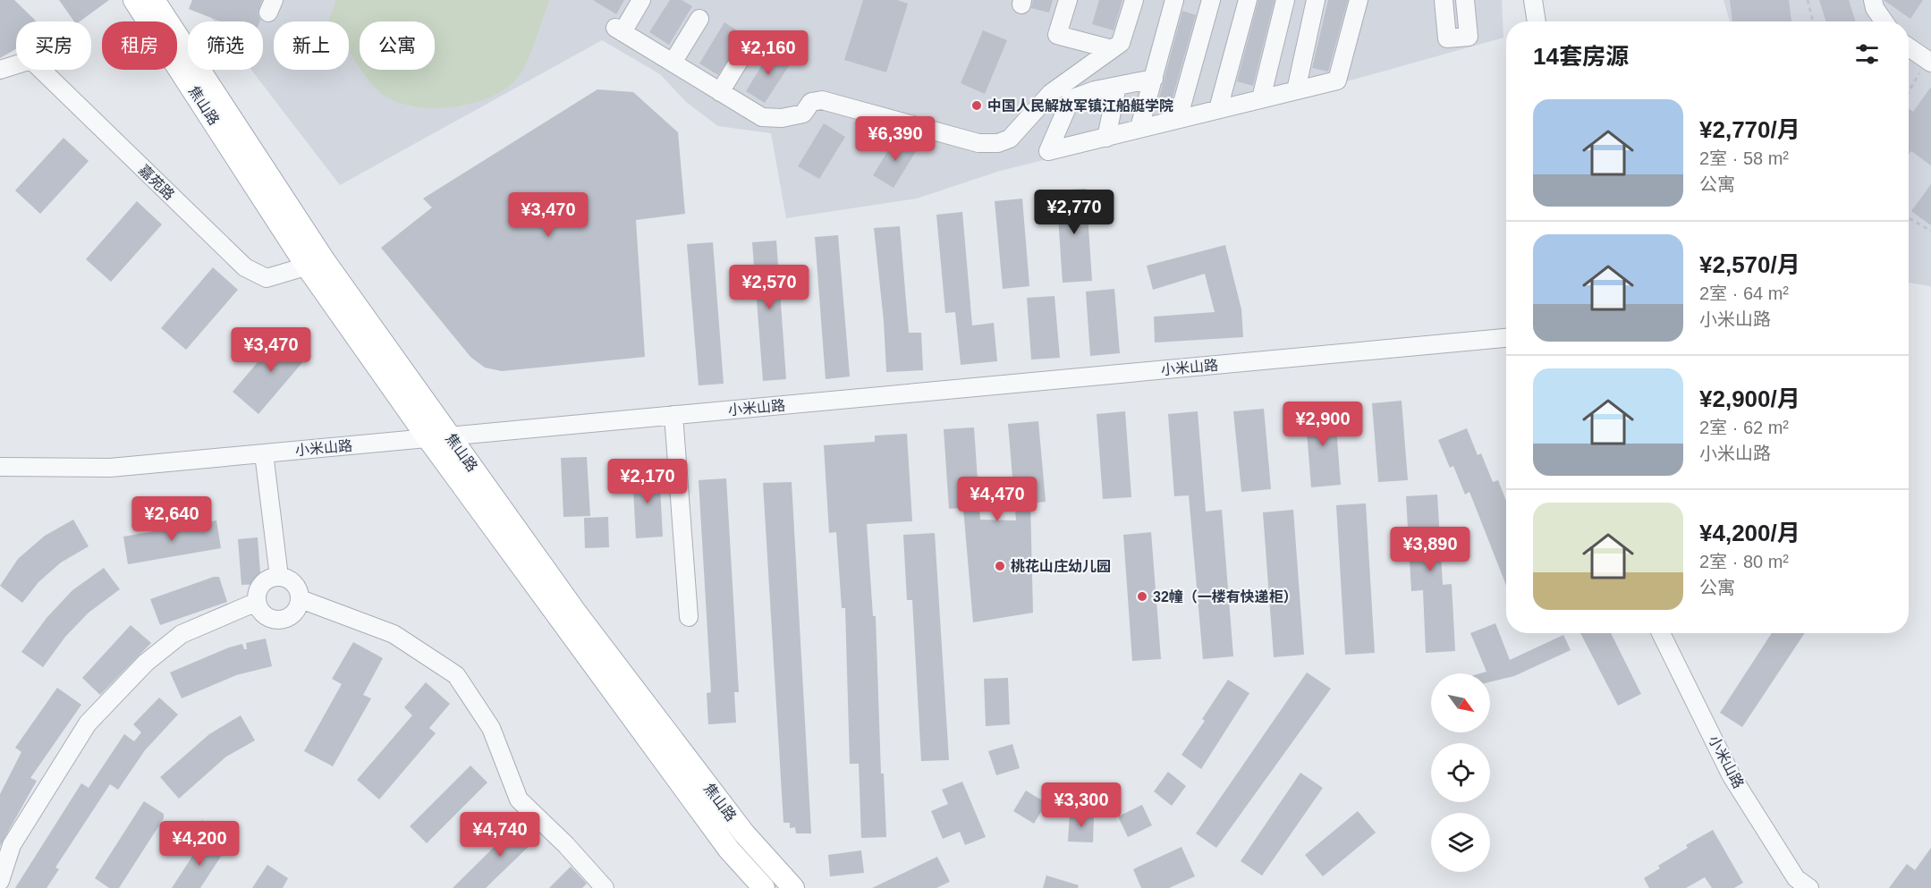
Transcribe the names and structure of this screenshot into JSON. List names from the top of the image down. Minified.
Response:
{"streets":{"main road":["焦山路"],"street":["嘉苑路","小米山路"]},"crossings":[["焦山路","嘉苑路"],["焦山路","小米山路"]],"places":["中国人民解放军镇江船艇学院","桃花山庄幼儿园","32幢（一楼有快递柜）"],"north":"bottom right","page":{"chip":["买房","租房","筛选","新上","公寓"],"heading":"14套房源","price":["¥2,160","¥6,390","¥2,770","¥3,470","¥2,570","¥3,470","¥2,900","¥2,170","¥4,470","¥2,640","¥3,890","¥3,300","¥4,740","¥4,200"],"list":[{"name":"¥2,770/月","note":"2室 · 58 m² · 公寓"},{"name":"¥2,570/月","note":"2室 · 64 m² · 小米山路"},{"name":"¥2,900/月","note":"2室 · 62 m² · 小米山路"},{"name":"¥4,200/月","note":"2室 · 80 m² · 公寓"}]}}
